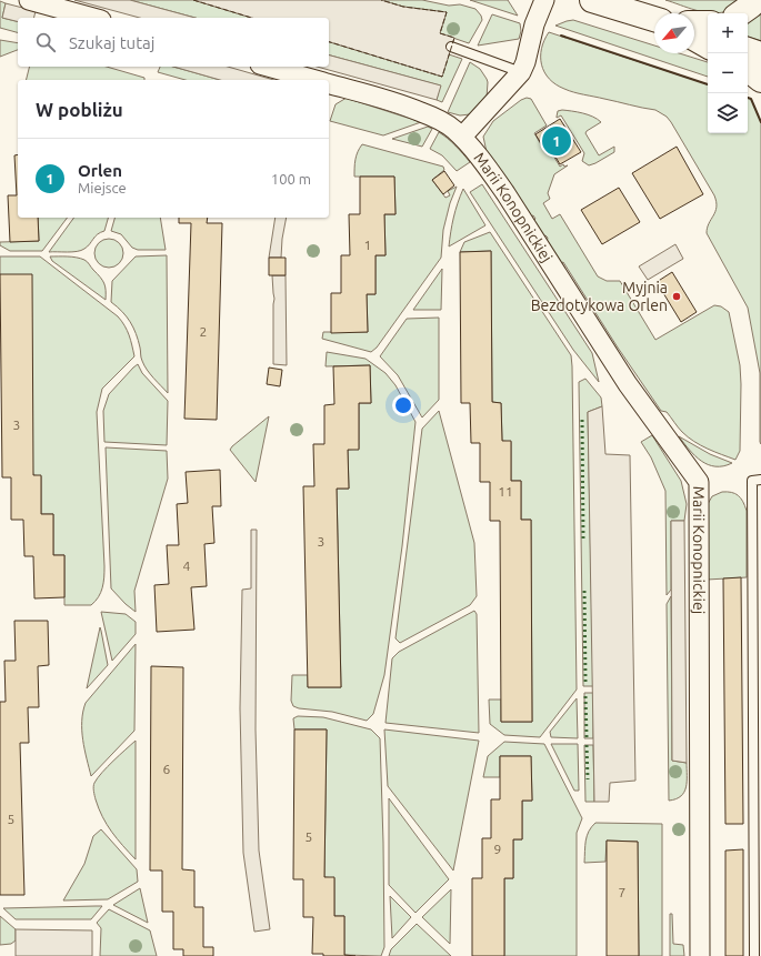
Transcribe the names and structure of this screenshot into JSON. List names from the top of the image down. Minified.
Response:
{"streets":{"street":["Marii Konopnickiej"]},"places":["Myjnia Bezdotykowa Orlen"],"house_numbers":["1","2","3","11","3","4","6","5","5","9","7"],"north":"bottom left","page":{"map_buttons":["+","−"],"search":"Szukaj tutaj","heading":"W pobliżu","pins":"1","list":[{"mark":"1","name":"Orlen","note":"Miejsce","value":"100 m"}]}}
